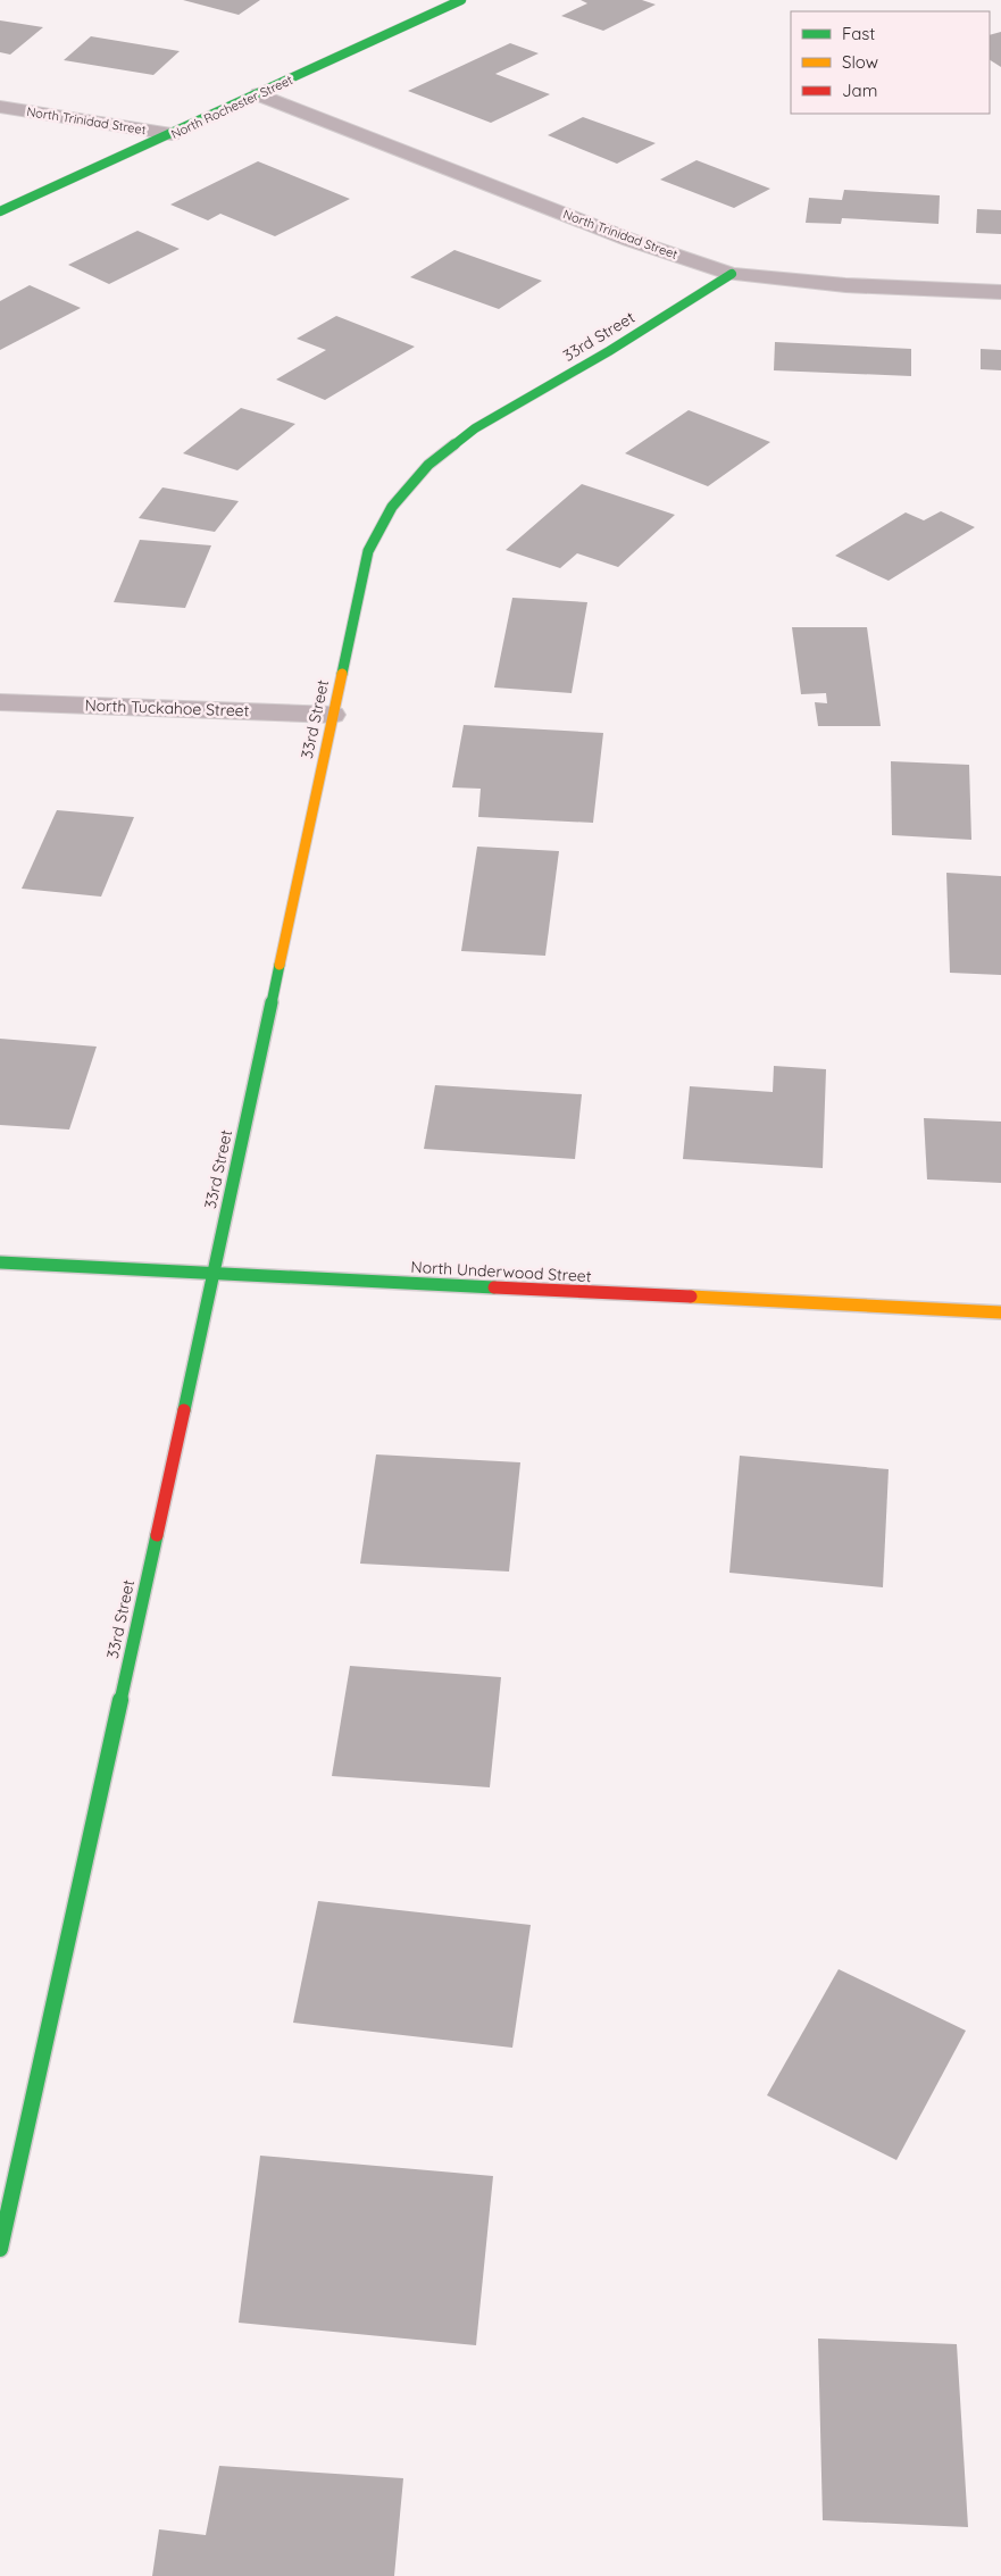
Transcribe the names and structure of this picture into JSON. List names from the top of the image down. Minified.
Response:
{"streets":{"street":["North Rochester Street","North Trinidad Street","33rd Street","North Tuckahoe Street","North Underwood Street"]},"crossings":[["North Rochester Street","North Trinidad Street"],["North Trinidad Street","33rd Street"],["33rd Street","North Tuckahoe Street"],["33rd Street","North Underwood Street"]],"legend":["Fast","Slow","Jam"]}
